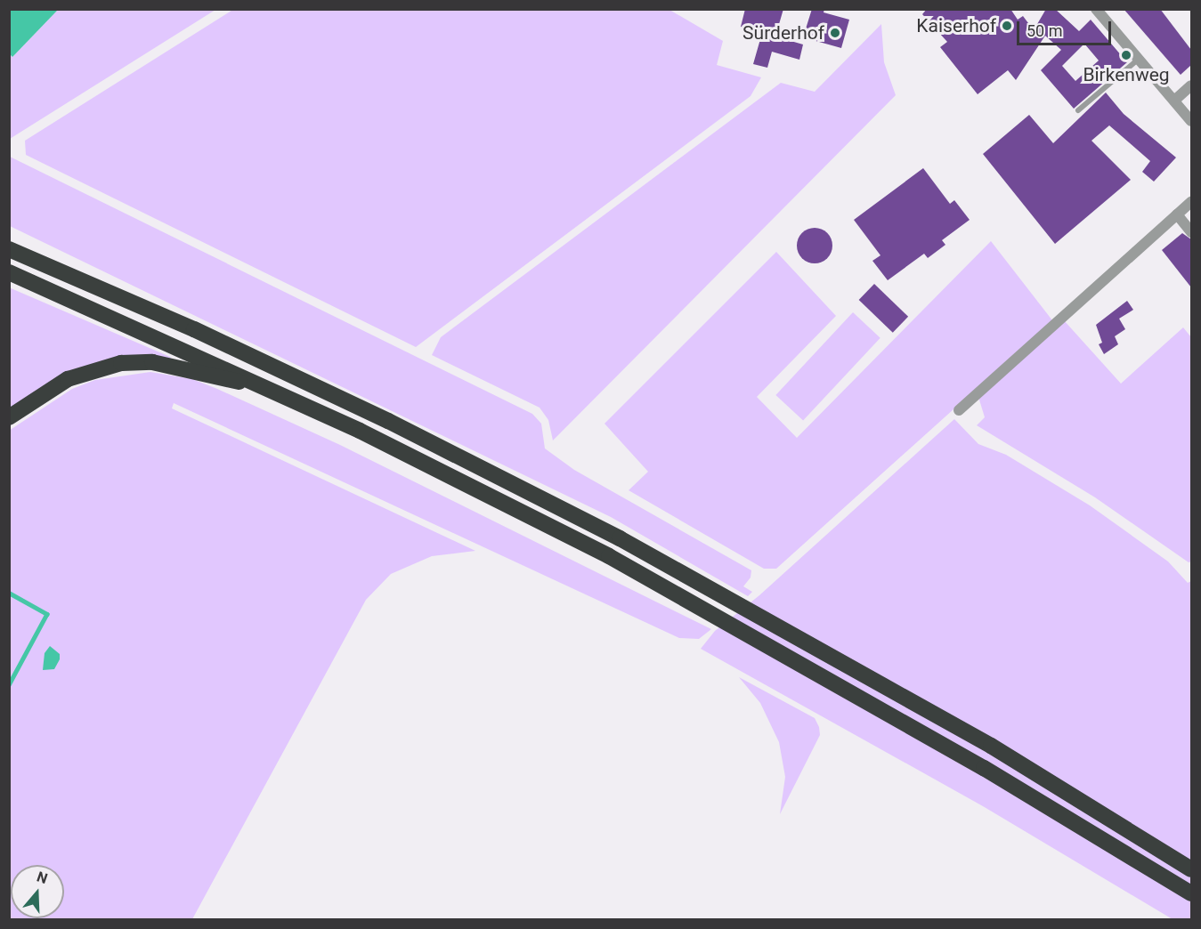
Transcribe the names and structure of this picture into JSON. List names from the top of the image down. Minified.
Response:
{"places":["Kaiserhof","Sürderhof","Birkenweg"],"scale_bar":"50 m","north":"top"}
